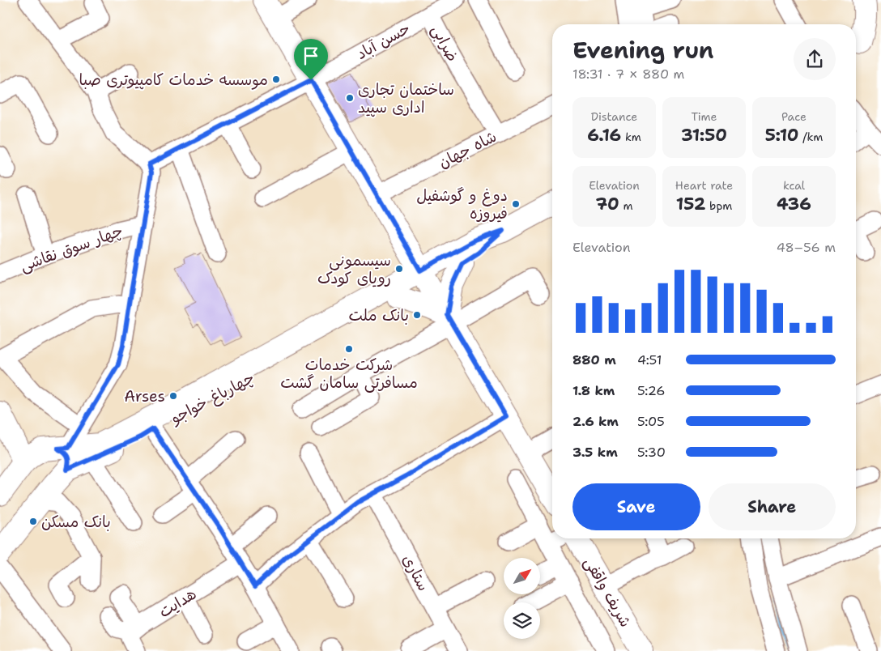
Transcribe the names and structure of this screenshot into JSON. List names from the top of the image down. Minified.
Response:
{"streets":{"main road":["چهارباغ خواجو","شریف واقفی"],"street":["حسن آباد","ضرابی","شاه جهان","چهار سوق نقاشی","ستاری","هدایت"]},"crossings":[["حسن آباد","ضرابی"],["ضرابی","شاه جهان"],["چهار سوق نقاشی","چهارباغ خواجو"]],"places":["موسسه خدمات کامپیوتری صبا","ساختمان تجاری اداری سپید","دوغ و گوشفیل فیروزه","سیسمونی رویای کودک","بانک ملت","شرکت خدمات مسافرتی سامان گشت","Arses","بانک مسکن"],"north":"top right","page":{"heading":["Evening run","18:31 · 7 × 880 m"],"stats":[["Distance","6.16 km"],["Time","31:50"],["Pace","5:10 /km"],["Elevation","70 m"],["Heart rate","152 bpm"],["kcal","436"]],"chart":["Elevation","48–56 m"],"list":[{"name":"880 m","note":"4:51"},{"name":"1.8 km","note":"5:26"},{"name":"2.6 km","note":"5:05"},{"name":"3.5 km","note":"5:30"}],"buttons":["Save","Share"]}}
